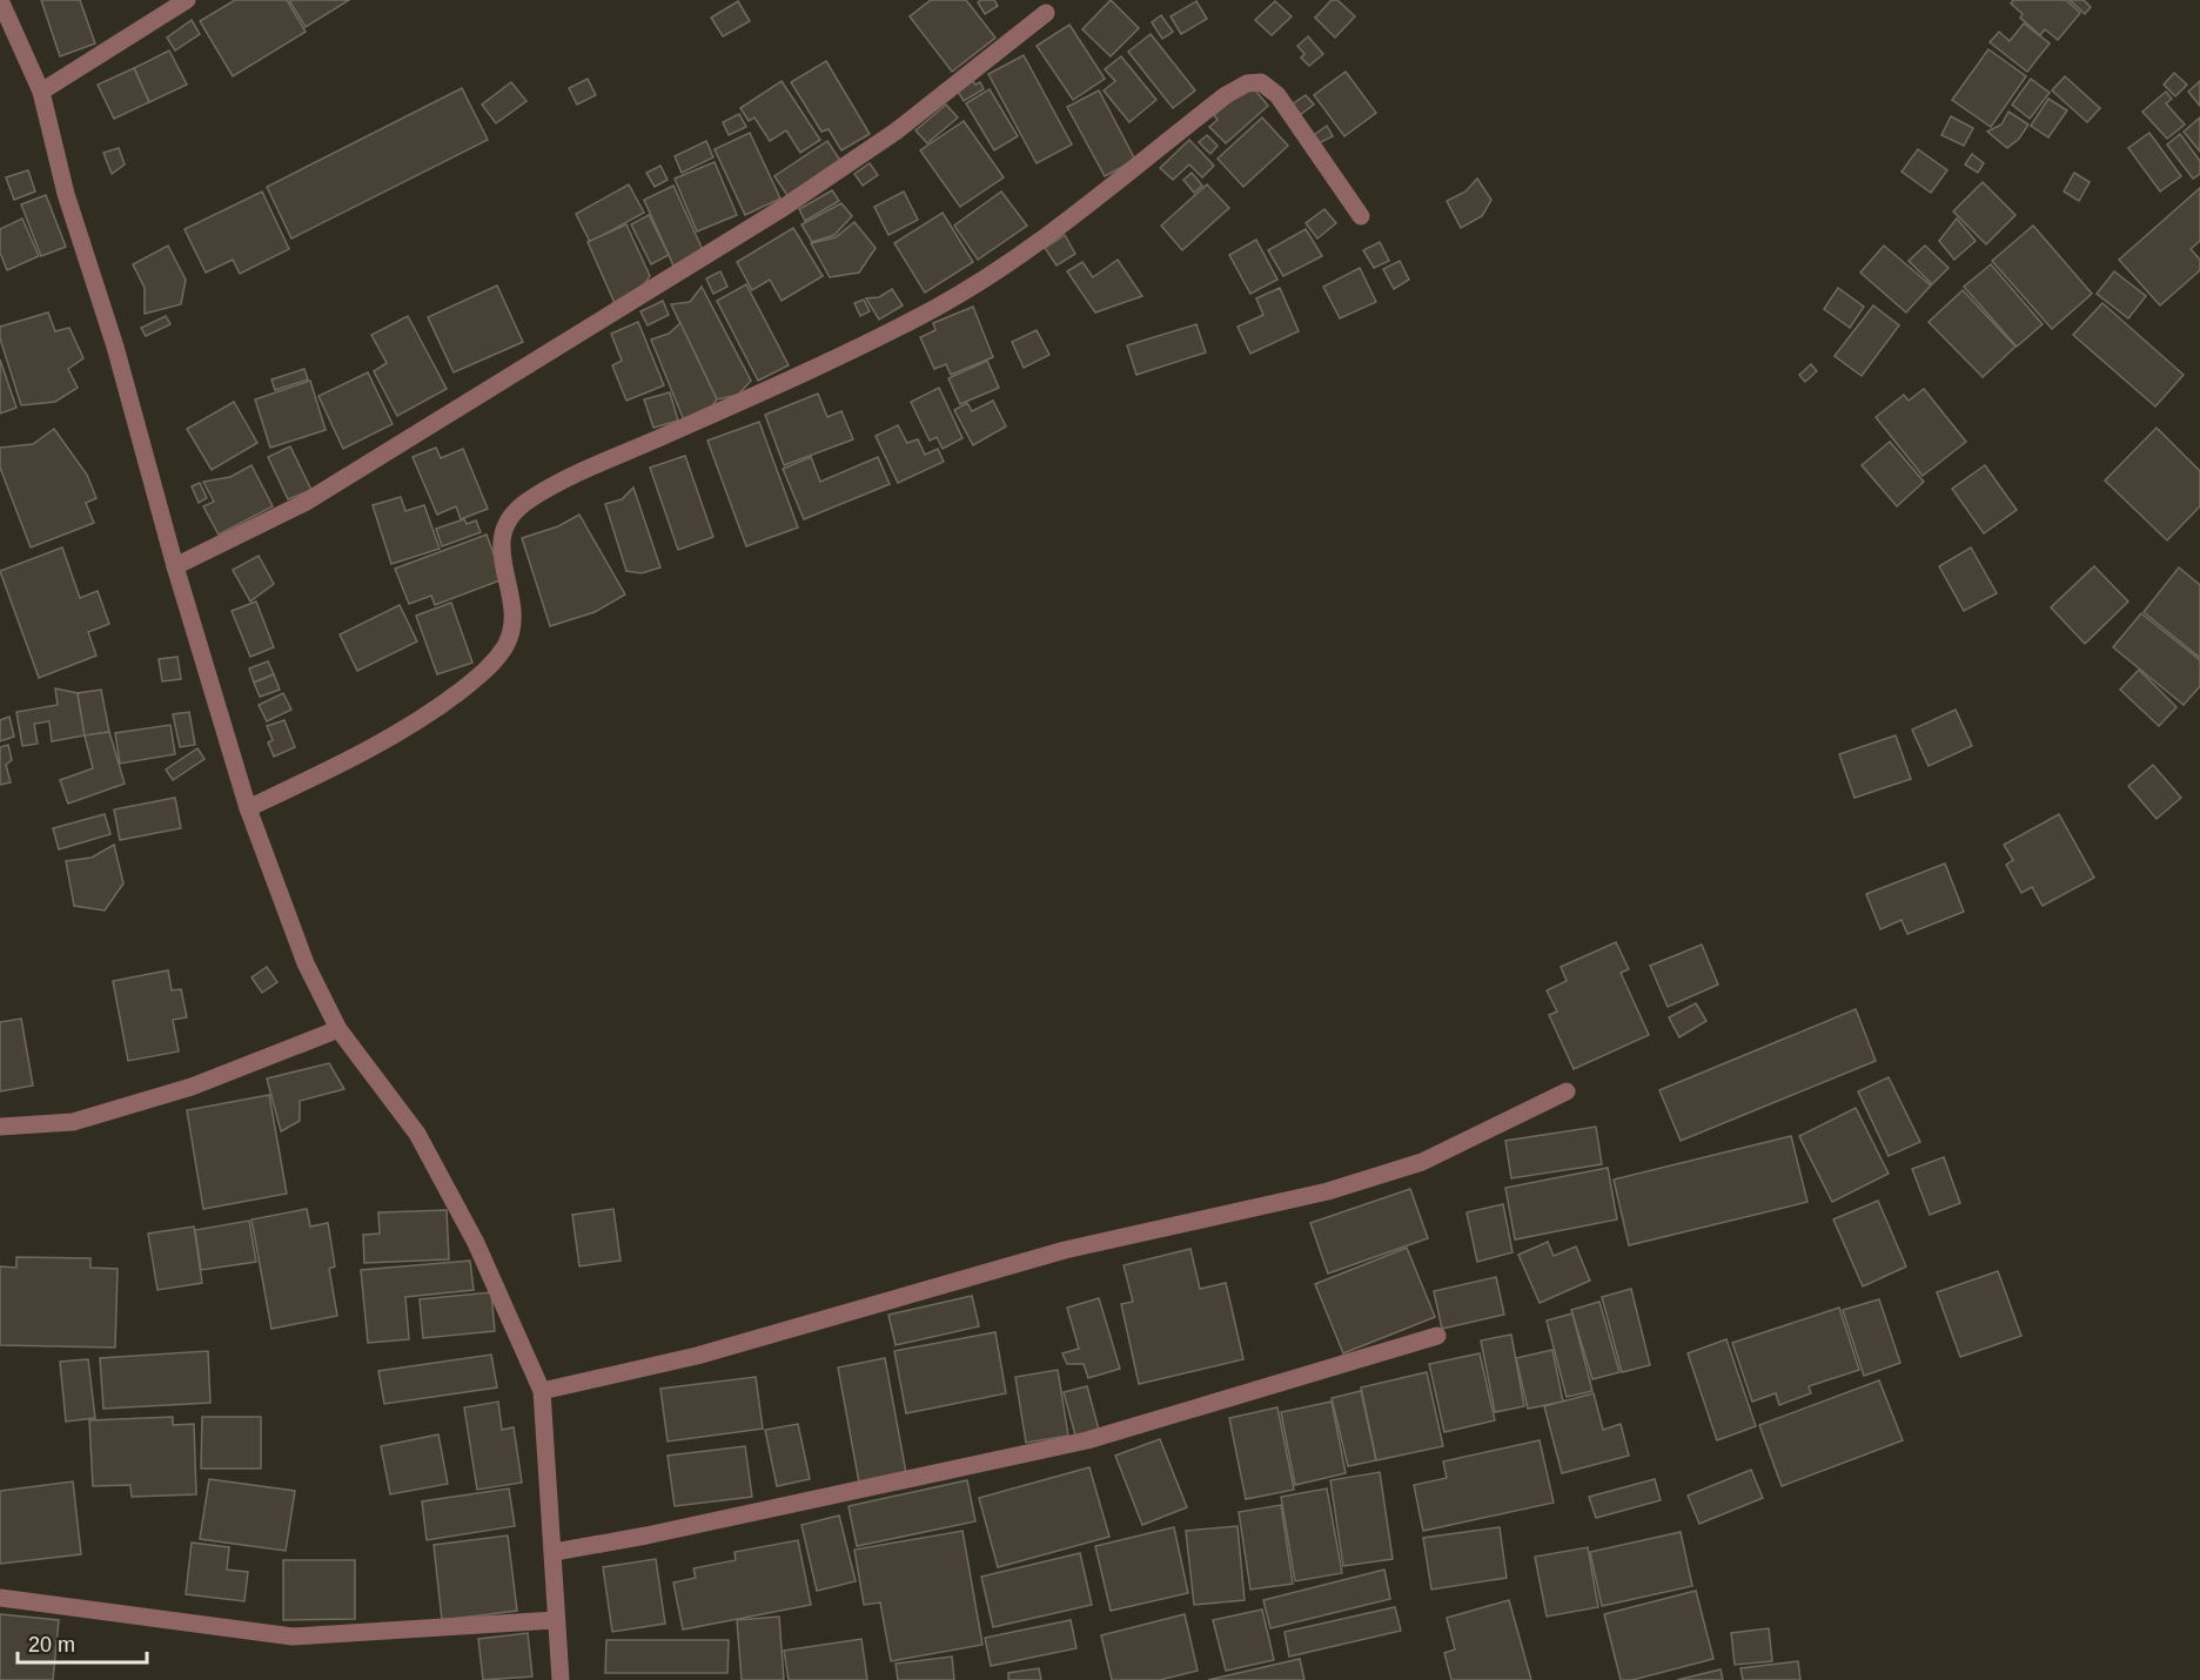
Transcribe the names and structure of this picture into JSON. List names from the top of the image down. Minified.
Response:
{"scale_bar":"20 m"}
